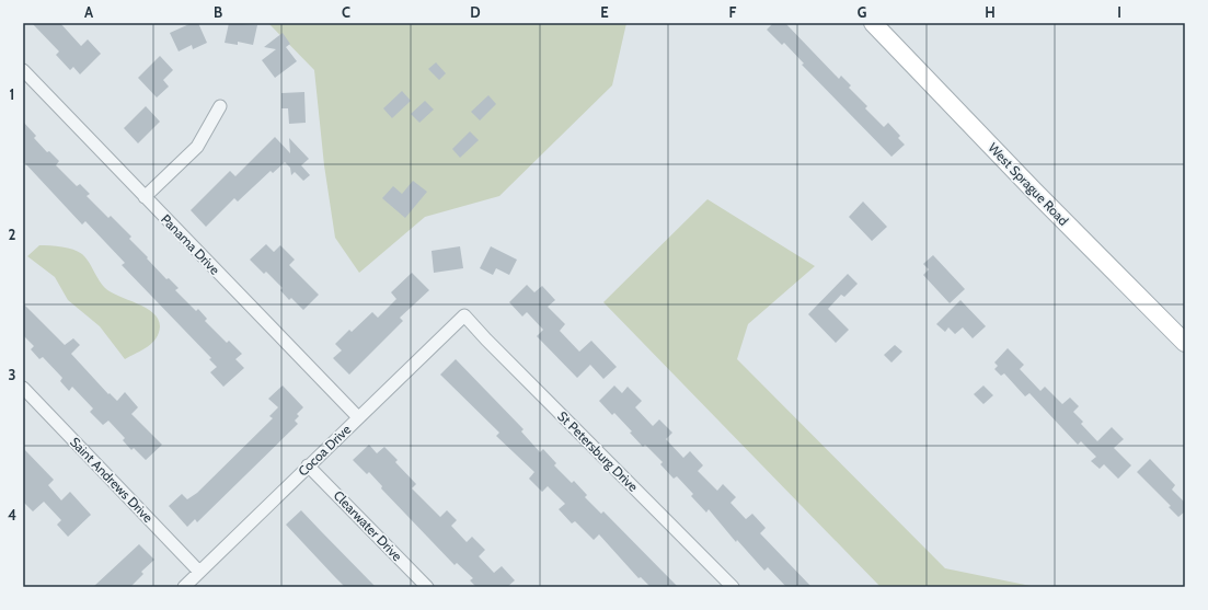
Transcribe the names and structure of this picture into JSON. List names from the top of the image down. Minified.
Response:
{"streets":{"street":["West Sprague Road","Panama Drive","Cocoa Drive","St Petersburg Drive","Saint Andrews Drive","Clearwater Drive"]},"crossings":[["Panama Drive","Cocoa Drive"],["Cocoa Drive","St Petersburg Drive"],["Cocoa Drive","Saint Andrews Drive"],["Cocoa Drive","Clearwater Drive"]],"grid":{"columns":["A","B","C","D","E","F","G","H","I"],"rows":["1","2","3","4"]}}
